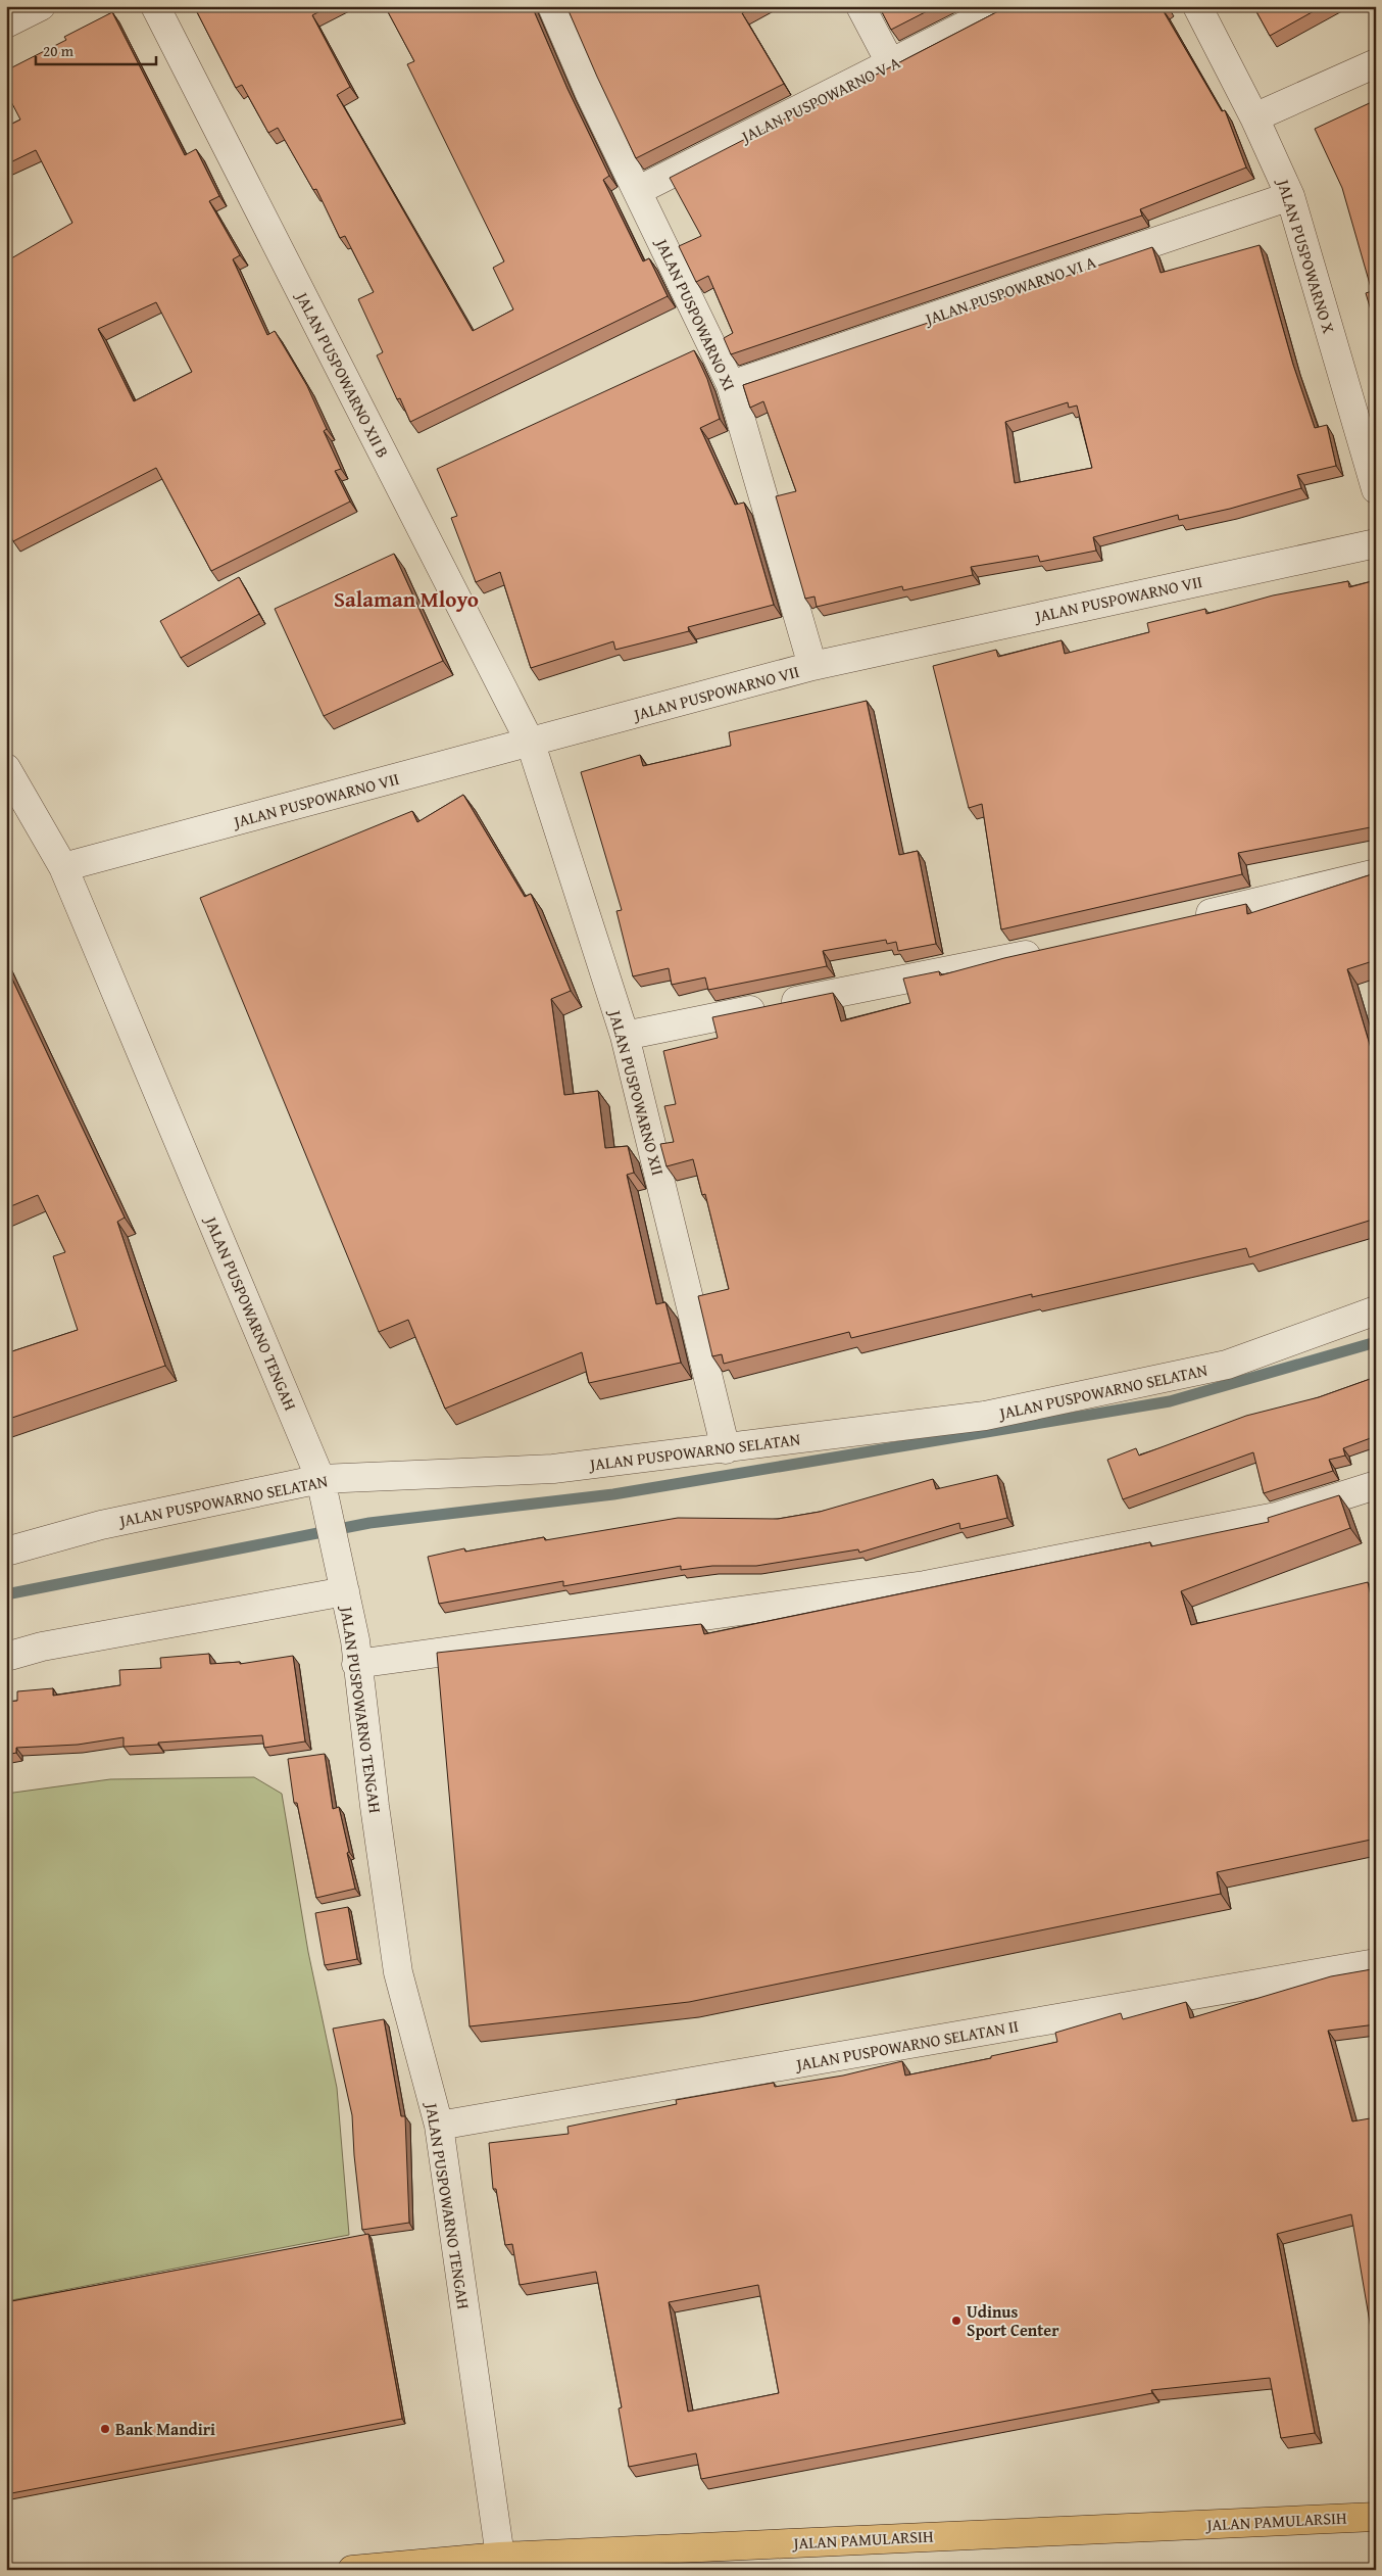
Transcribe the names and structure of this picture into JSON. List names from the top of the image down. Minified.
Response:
{"streets":{"highway":["JALAN PAMULARSIH"],"street":["JALAN PUSPOWARNO V A","JALAN PUSPOWARNO X","JALAN PUSPOWARNO VI A","JALAN PUSPOWARNO XI","JALAN PUSPOWARNO XII B","JALAN PUSPOWARNO VII","JALAN PUSPOWARNO XII","JALAN PUSPOWARNO TENGAH","JALAN PUSPOWARNO SELATAN","JALAN PUSPOWARNO SELATAN II"]},"crossings":[["JALAN PUSPOWARNO V A","JALAN PUSPOWARNO XI"],["JALAN PUSPOWARNO X","JALAN PUSPOWARNO VI A"],["JALAN PUSPOWARNO VI A","JALAN PUSPOWARNO XI"],["JALAN PUSPOWARNO XI","JALAN PUSPOWARNO VII"],["JALAN PUSPOWARNO XII B","JALAN PUSPOWARNO VII"],["JALAN PUSPOWARNO XII B","JALAN PUSPOWARNO XII"],["JALAN PUSPOWARNO VII","JALAN PUSPOWARNO XII"],["JALAN PUSPOWARNO VII","JALAN PUSPOWARNO TENGAH"],["JALAN PUSPOWARNO XII","JALAN PUSPOWARNO SELATAN"],["JALAN PUSPOWARNO TENGAH","JALAN PUSPOWARNO SELATAN"],["JALAN PUSPOWARNO TENGAH","JALAN PUSPOWARNO SELATAN II"],["JALAN PUSPOWARNO TENGAH","JALAN PAMULARSIH"]],"districts":["Salaman Mloyo"],"places":["Udinus Sport Center","Bank Mandiri"],"scale_bar":"20 m"}
